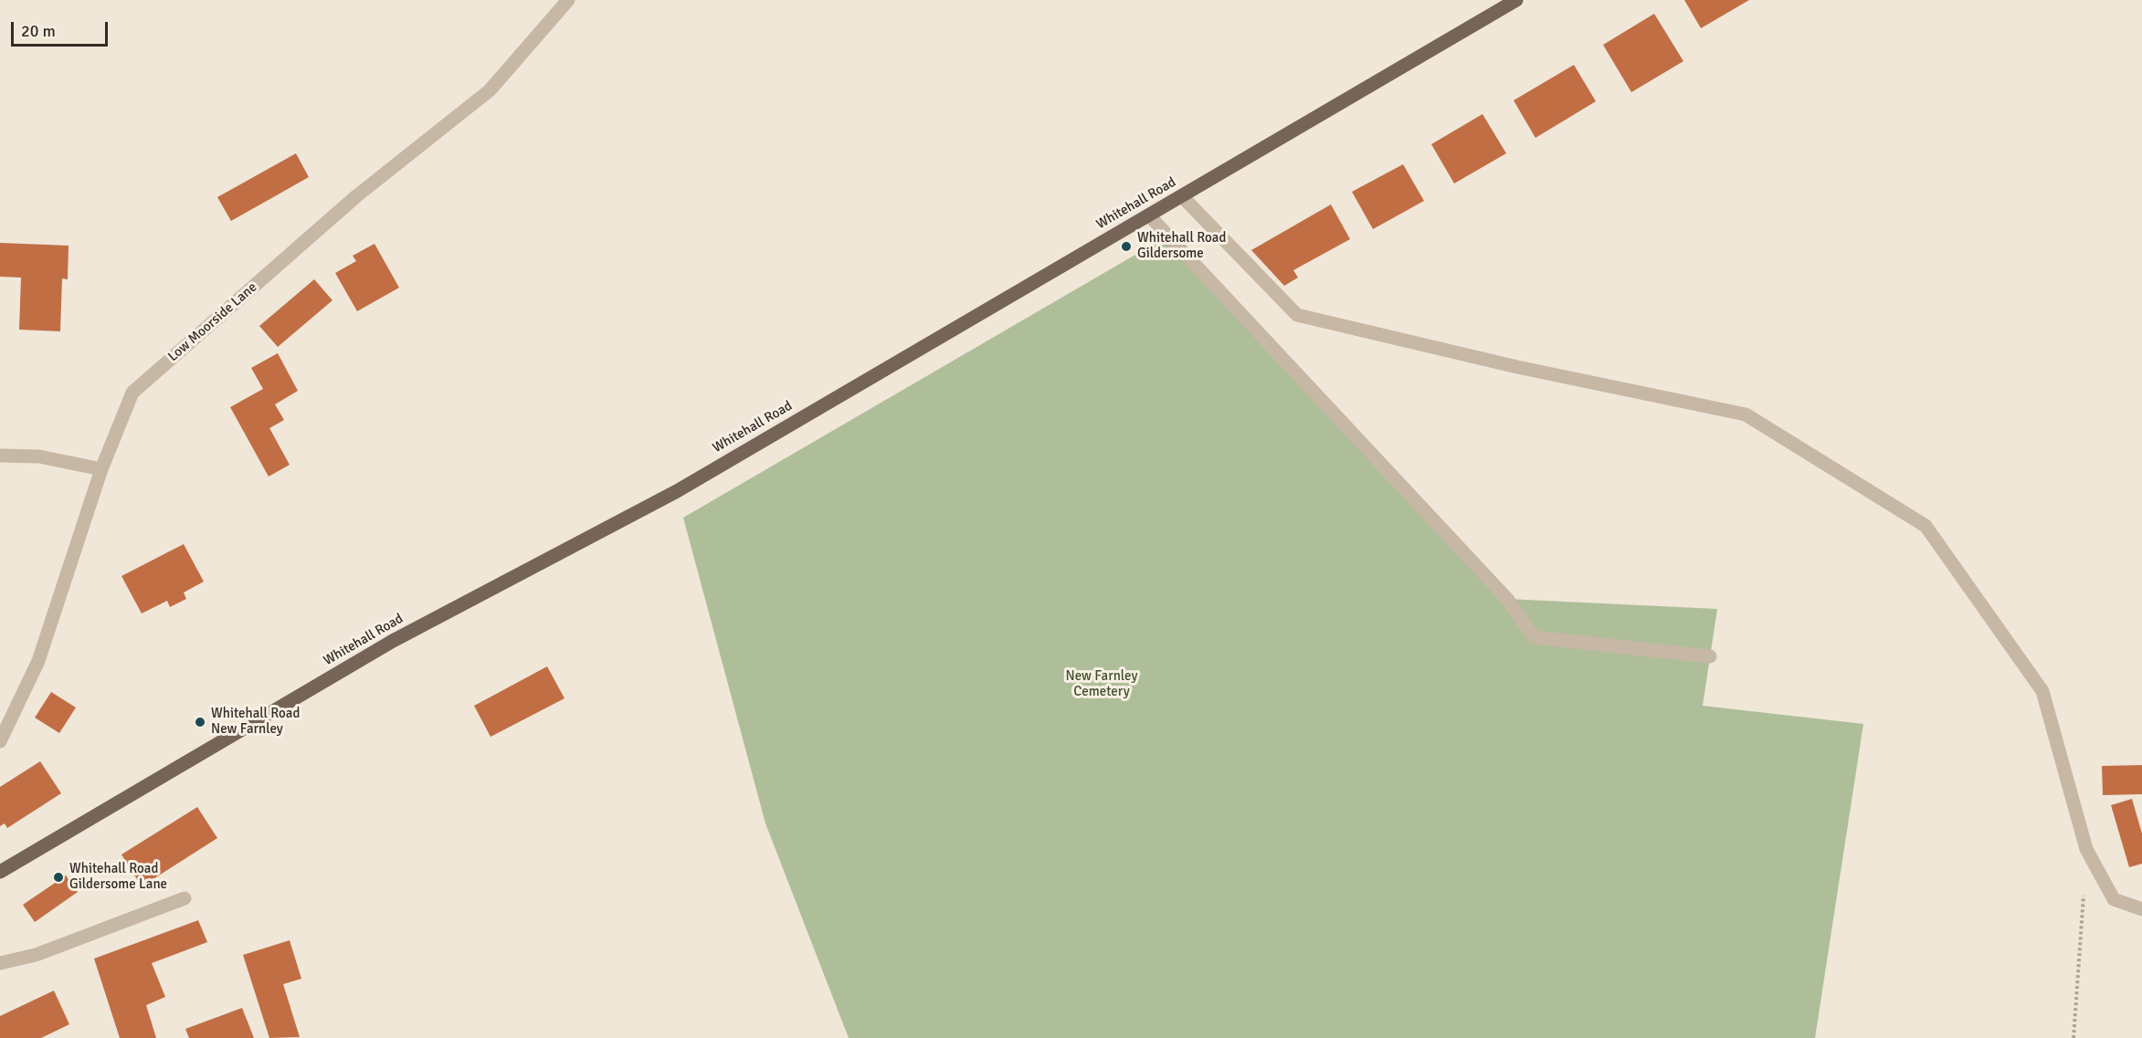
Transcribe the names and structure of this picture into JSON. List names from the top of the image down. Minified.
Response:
{"streets":{"main road":["Whitehall Road"],"street":["Low Moorside Lane"]},"parks":["New Farnley Cemetery"],"places":["Whitehall Road Gildersome","Whitehall Road New Farnley","Whitehall Road Gildersome Lane"],"scale_bar":"20 m"}
